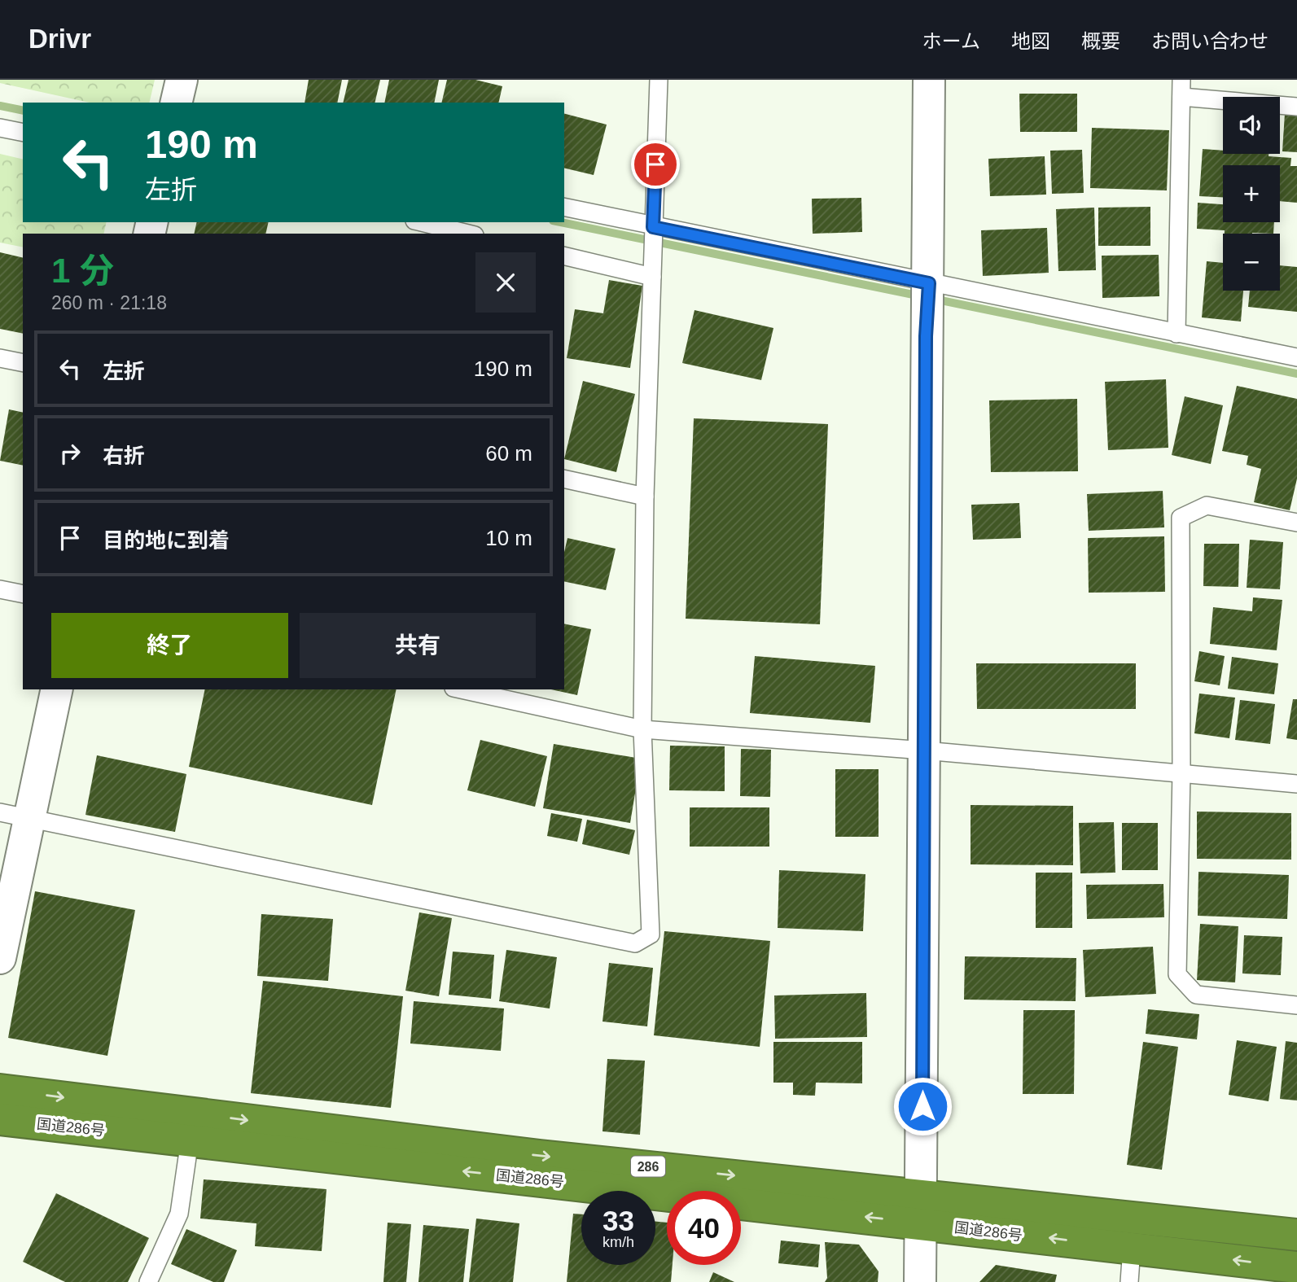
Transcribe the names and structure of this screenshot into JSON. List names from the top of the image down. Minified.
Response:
{"streets":{"highway":["国道286号","286"]},"page":{"header":"Drivr","nav":["ホーム","地図","概要","お問い合わせ"],"map_buttons":["+","−"],"turn":["190 m","左折"],"heading":["1 分","260 m · 21:18"],"list":[{"name":"左折","value":"190 m"},{"name":"右折","value":"60 m"},{"name":"目的地に到着","value":"10 m"}],"buttons":["終了","共有"],"speed":"33 km/h","limit":"40"}}
